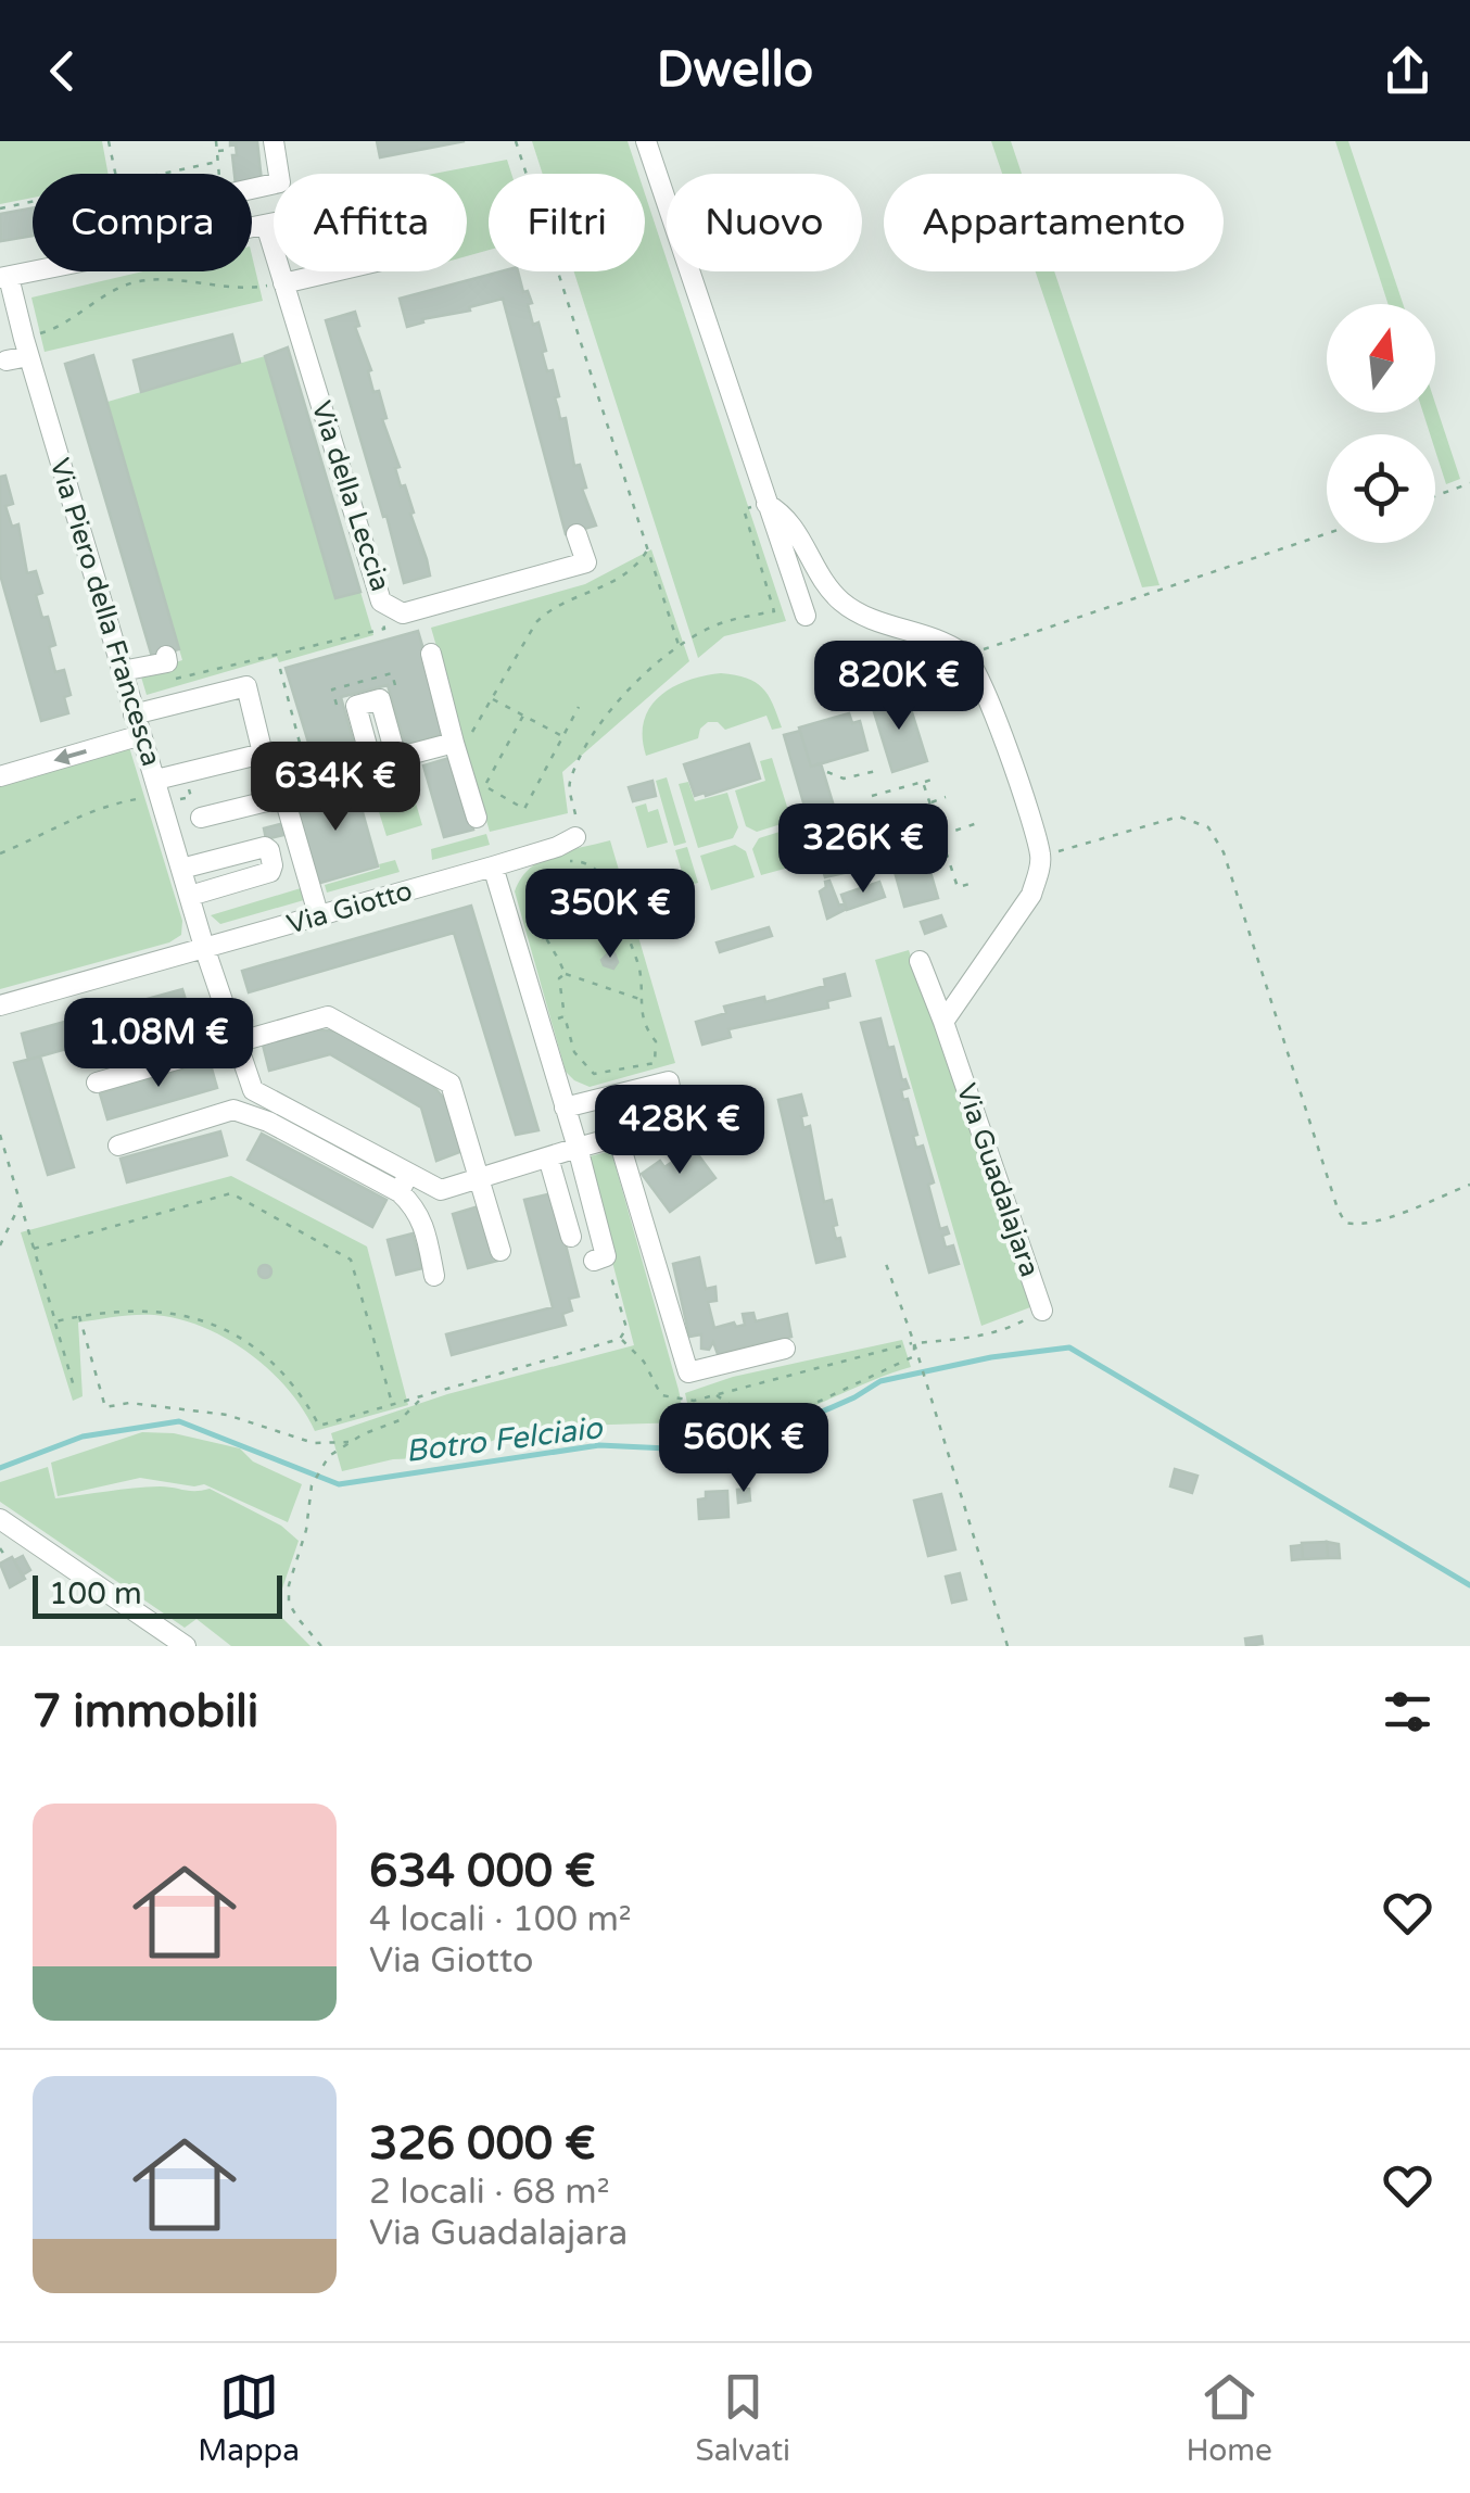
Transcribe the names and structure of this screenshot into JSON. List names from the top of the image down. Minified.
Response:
{"streets":{"street":["Via della Leccia","Via Piero della Francesca","Via Giotto","Via Guadalajara"]},"crossings":[["Via Piero della Francesca","Via Giotto"]],"water":["Botro Felciaio"],"scale_bar":"100 m","north":"top","page":{"header":"Dwello","chip":["Compra","Affitta","Filtri","Nuovo","Appartamento"],"price":["820K €","634K €","326K €","350K €","1.08M €","428K €","560K €"],"scale":"100 m","heading":"7 immobili","list":[{"name":"634 000 €","note":"4 locali · 100 m² · Via Giotto"},{"name":"326 000 €","note":"2 locali · 68 m² · Via Guadalajara"}],"tabs":["Mappa","Salvati","Home"]}}
